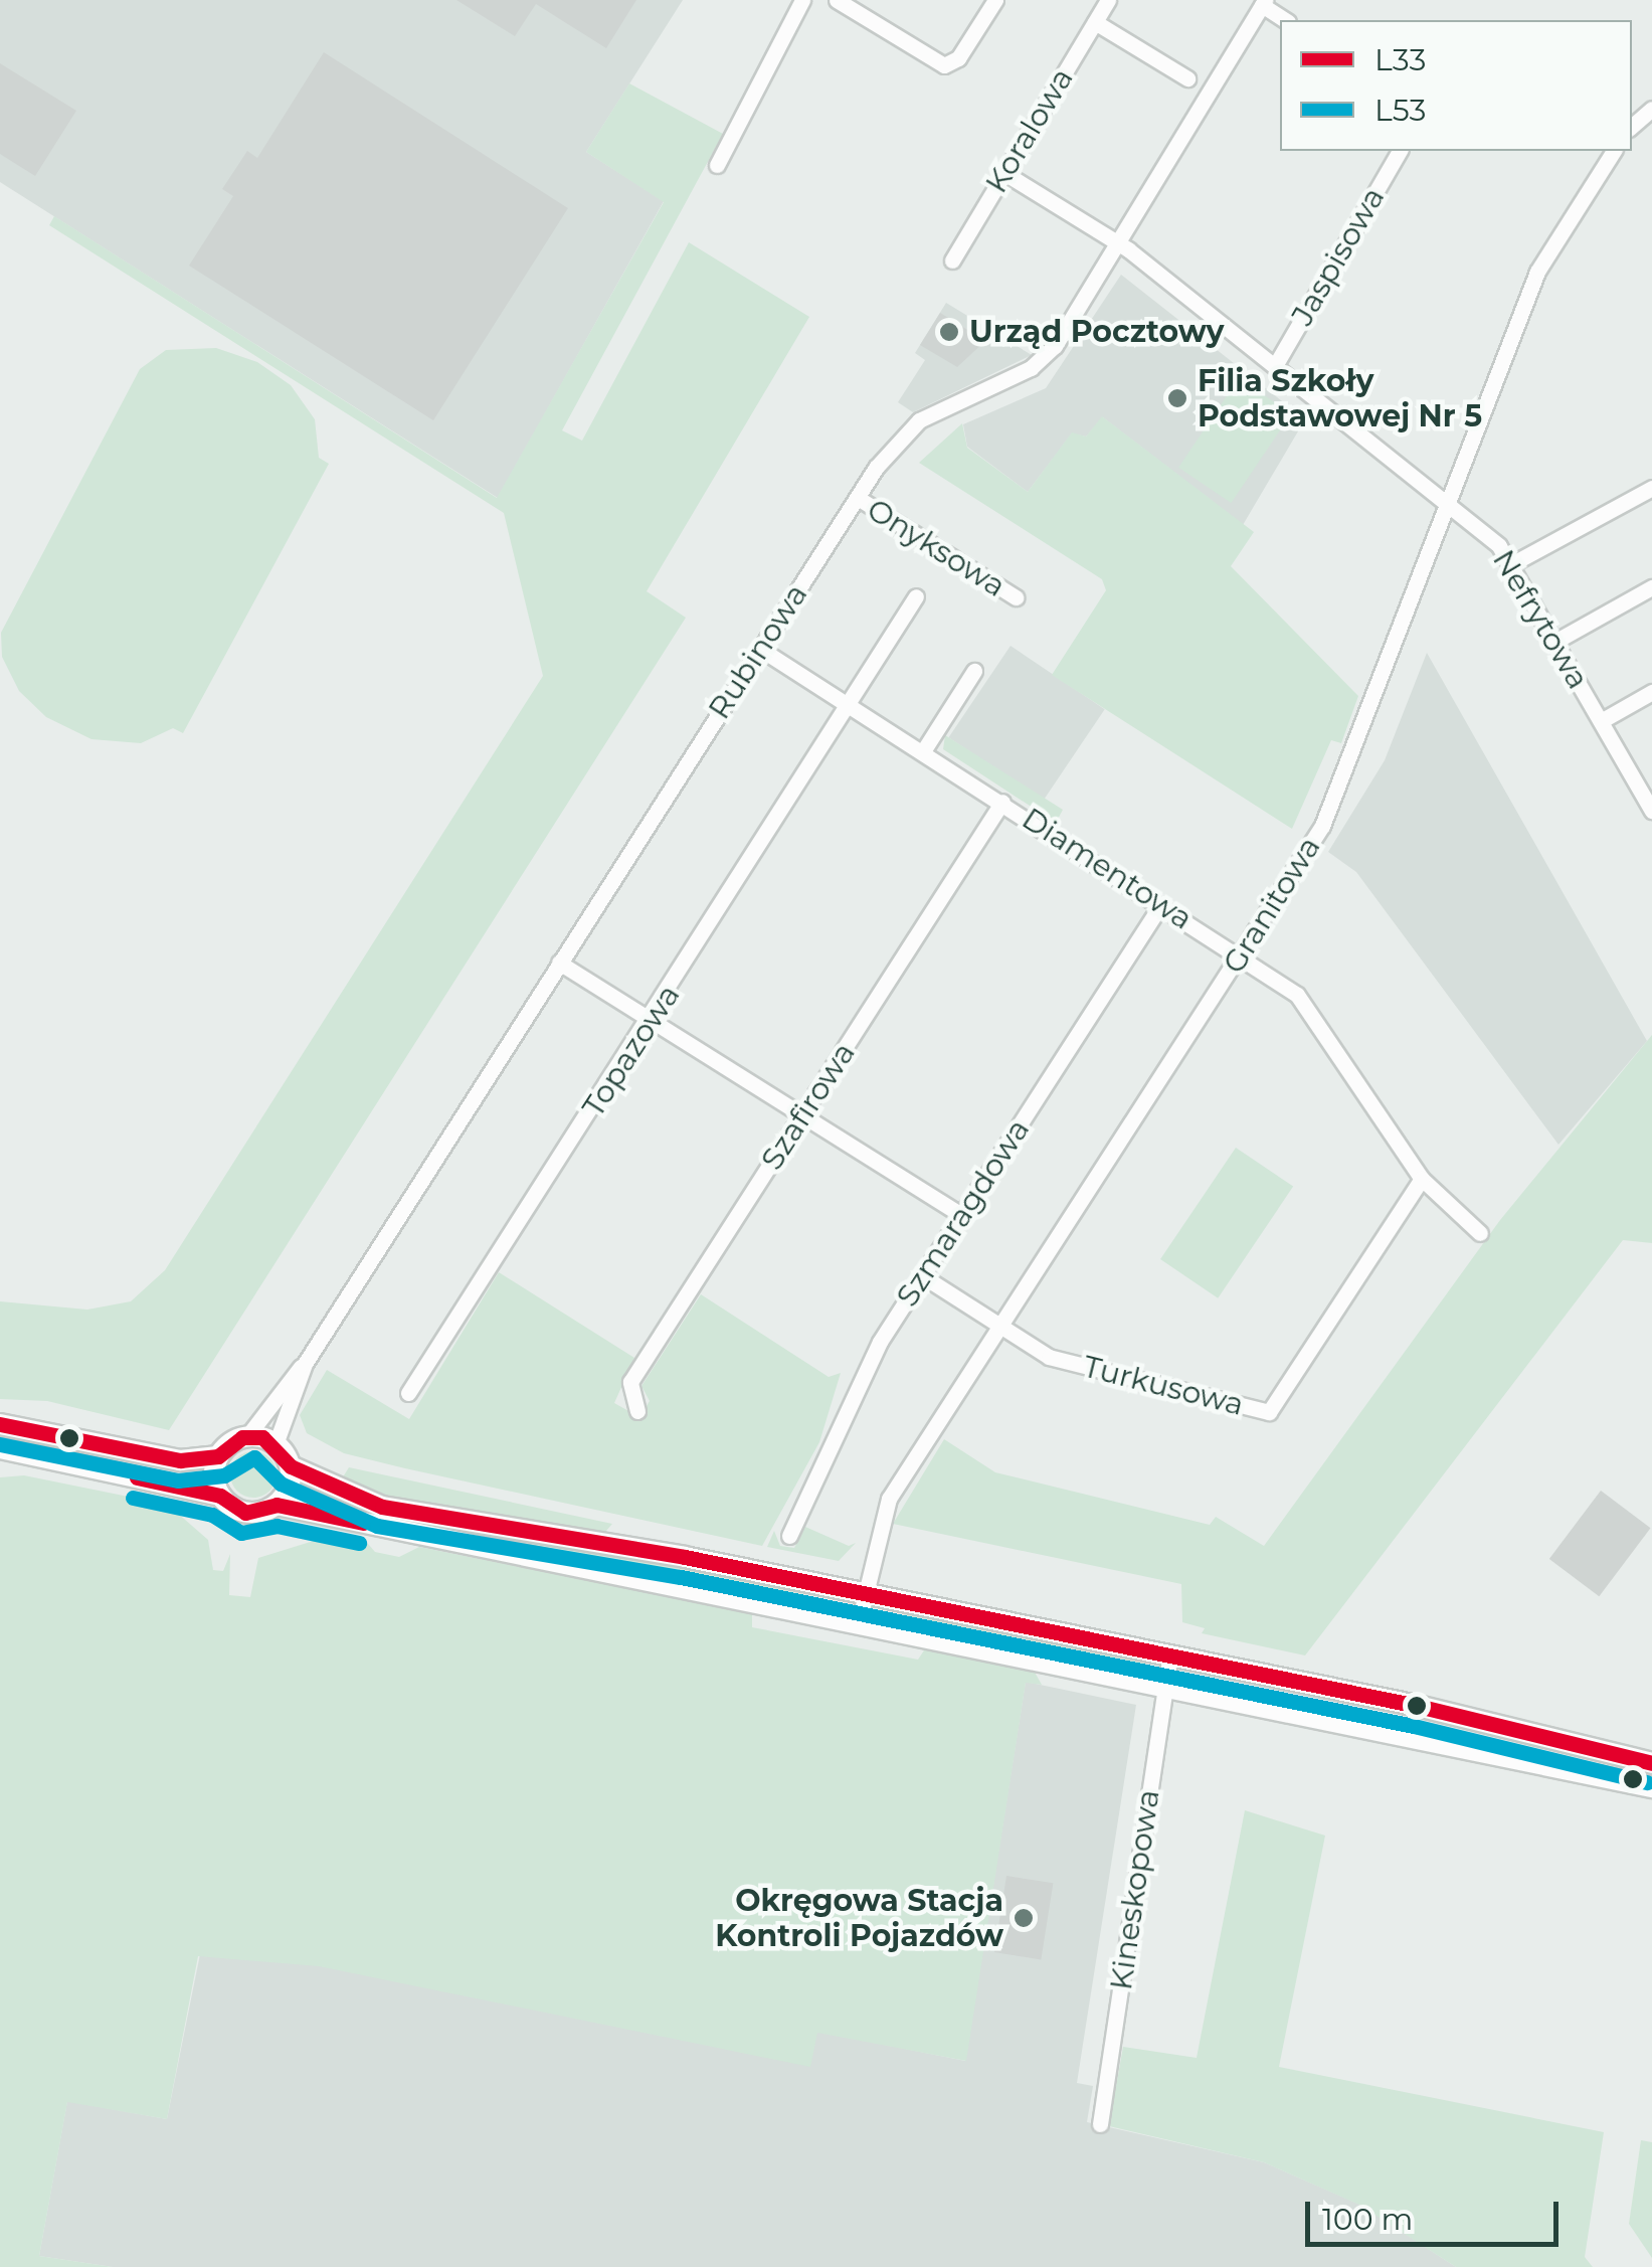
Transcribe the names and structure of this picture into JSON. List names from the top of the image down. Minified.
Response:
{"streets":{"street":["Koralowa","Jaspisowa","Onyksowa","Nefrytowa","Rubinowa","Diamentowa","Granitowa","Topazowa","Szafirowa","Szmaragdowa","Turkusowa","Kineskopowa"]},"crossings":[["Koralowa","Nefrytowa"],["Jaspisowa","Nefrytowa"],["Onyksowa","Rubinowa"],["Nefrytowa","Rubinowa"],["Nefrytowa","Granitowa"],["Rubinowa","Diamentowa"],["Diamentowa","Granitowa"],["Diamentowa","Topazowa"],["Diamentowa","Szafirowa"],["Diamentowa","Szmaragdowa"],["Diamentowa","Turkusowa"],["Granitowa","Turkusowa"],["Szmaragdowa","Turkusowa"]],"places":["Urząd Pocztowy","Filia Szkoły Podstawowej Nr 5","Okręgowa Stacja Kontroli Pojazdów"],"lines":["transit line L33","transit line L53"],"legend":["L33","L53"],"scale_bar":"100 m"}
